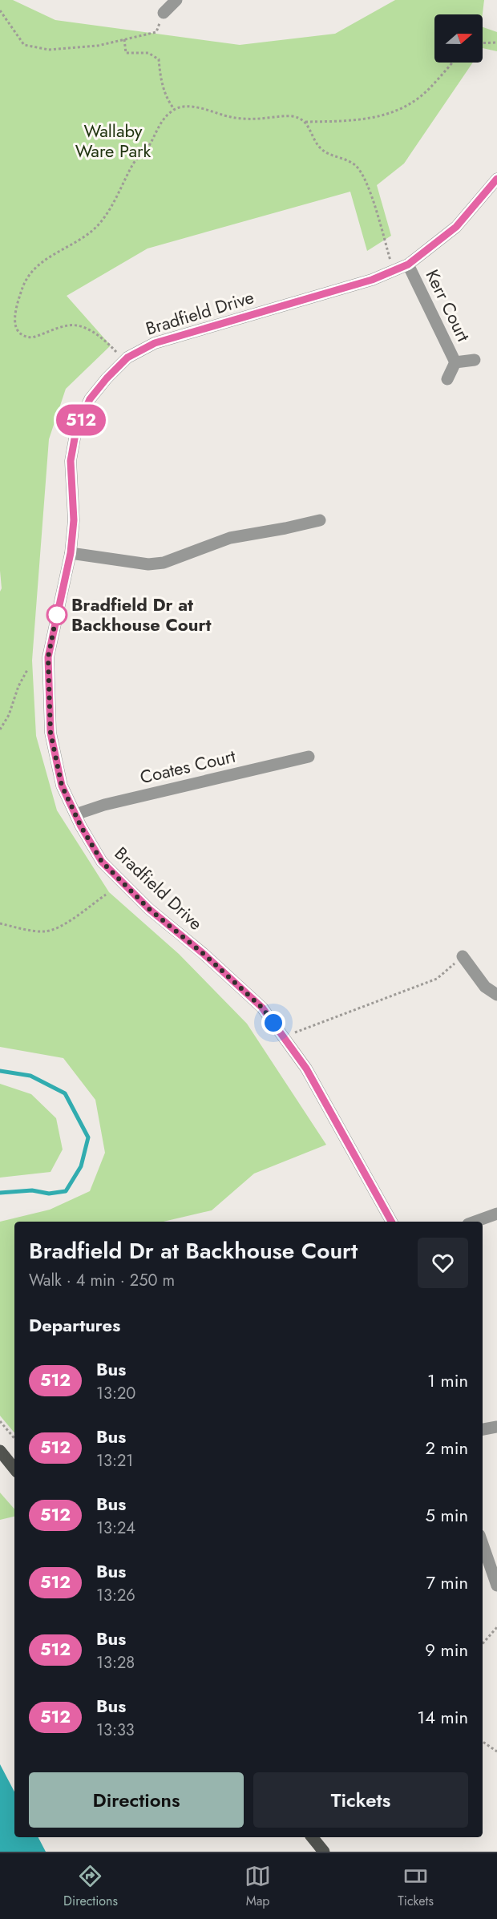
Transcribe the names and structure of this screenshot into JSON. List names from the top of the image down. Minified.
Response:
{"streets":{"street":["Kerr Court","Bradfield Drive","Coates Court"]},"crossings":[["Kerr Court","Bradfield Drive"],["Bradfield Drive","Coates Court"]],"parks":["Wallaby Ware Park"],"places":["Bradfield Dr at Backhouse Court"],"lines":["bus line 512"],"north":"right","page":{"on_map":"512","heading":[["Bradfield Dr at Backhouse Court","Walk · 4 min · 250 m"],"Departures"],"list":[{"mark":"512","name":"Bus","note":"13:20","value":"1 min"},{"mark":"512","name":"Bus","note":"13:21","value":"2 min"},{"mark":"512","name":"Bus","note":"13:24","value":"5 min"},{"mark":"512","name":"Bus","note":"13:26","value":"7 min"},{"mark":"512","name":"Bus","note":"13:28","value":"9 min"},{"mark":"512","name":"Bus","note":"13:33","value":"14 min"}],"buttons":["Directions","Tickets"],"tabs":["Directions","Map","Tickets"]}}
